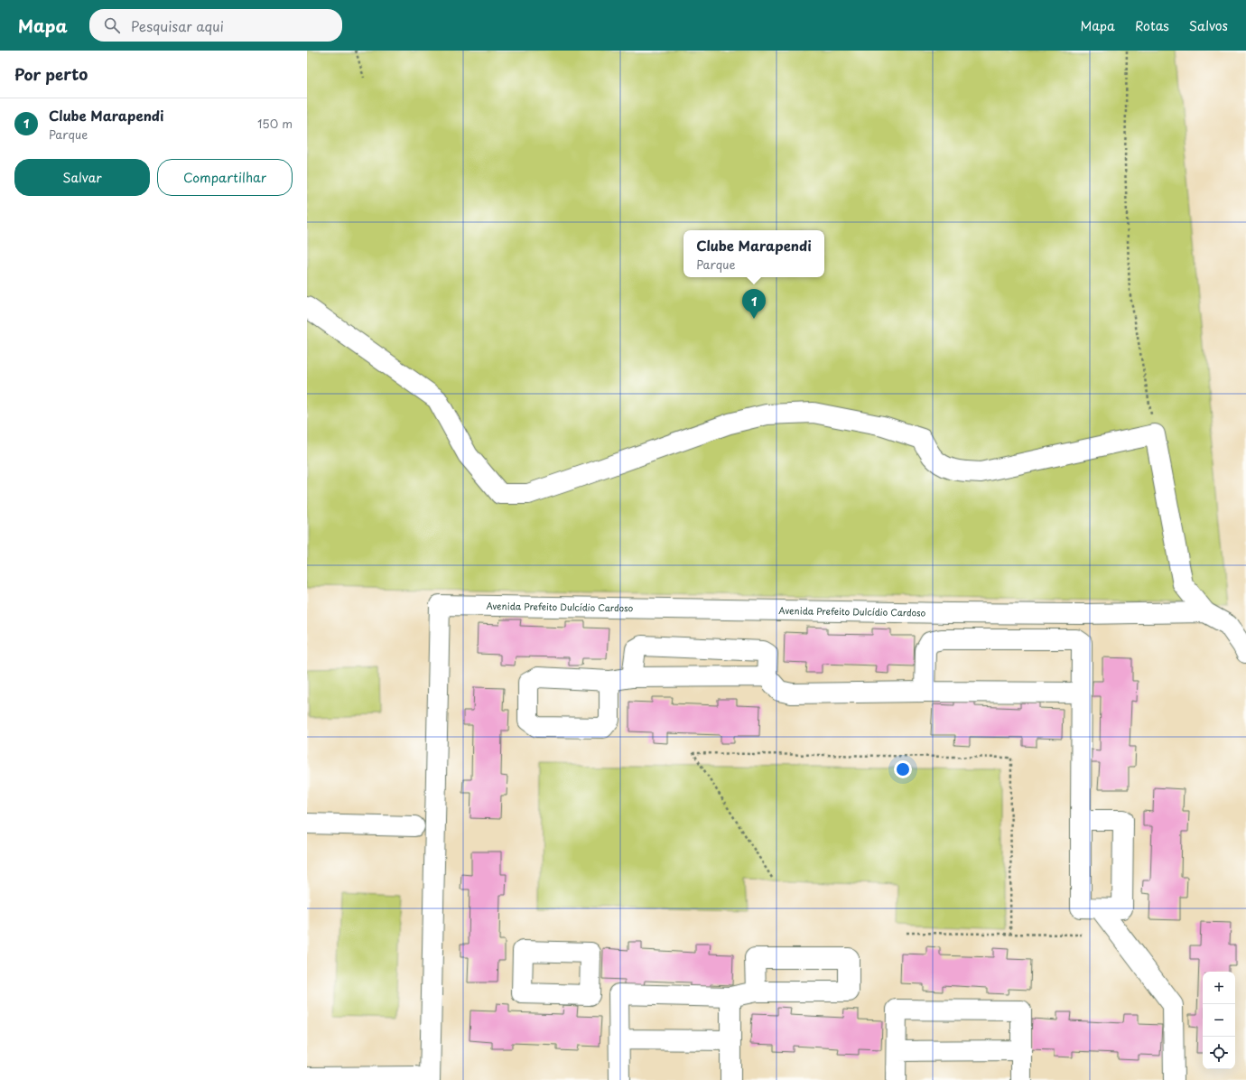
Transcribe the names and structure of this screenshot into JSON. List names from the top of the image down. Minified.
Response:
{"streets":{"street":["Avenida Prefeito Dulcídio Cardoso"]},"page":{"header":"Mapa","search":"Pesquisar aqui","nav":["Mapa","Rotas","Salvos"],"heading":"Por perto","list":[{"mark":"1","name":"Clube Marapendi","note":"Parque","value":"150 m"}],"buttons":["Salvar","Compartilhar"],"popup":["Clube Marapendi","Parque"],"pins":"1","map_buttons":["+","−"]}}
